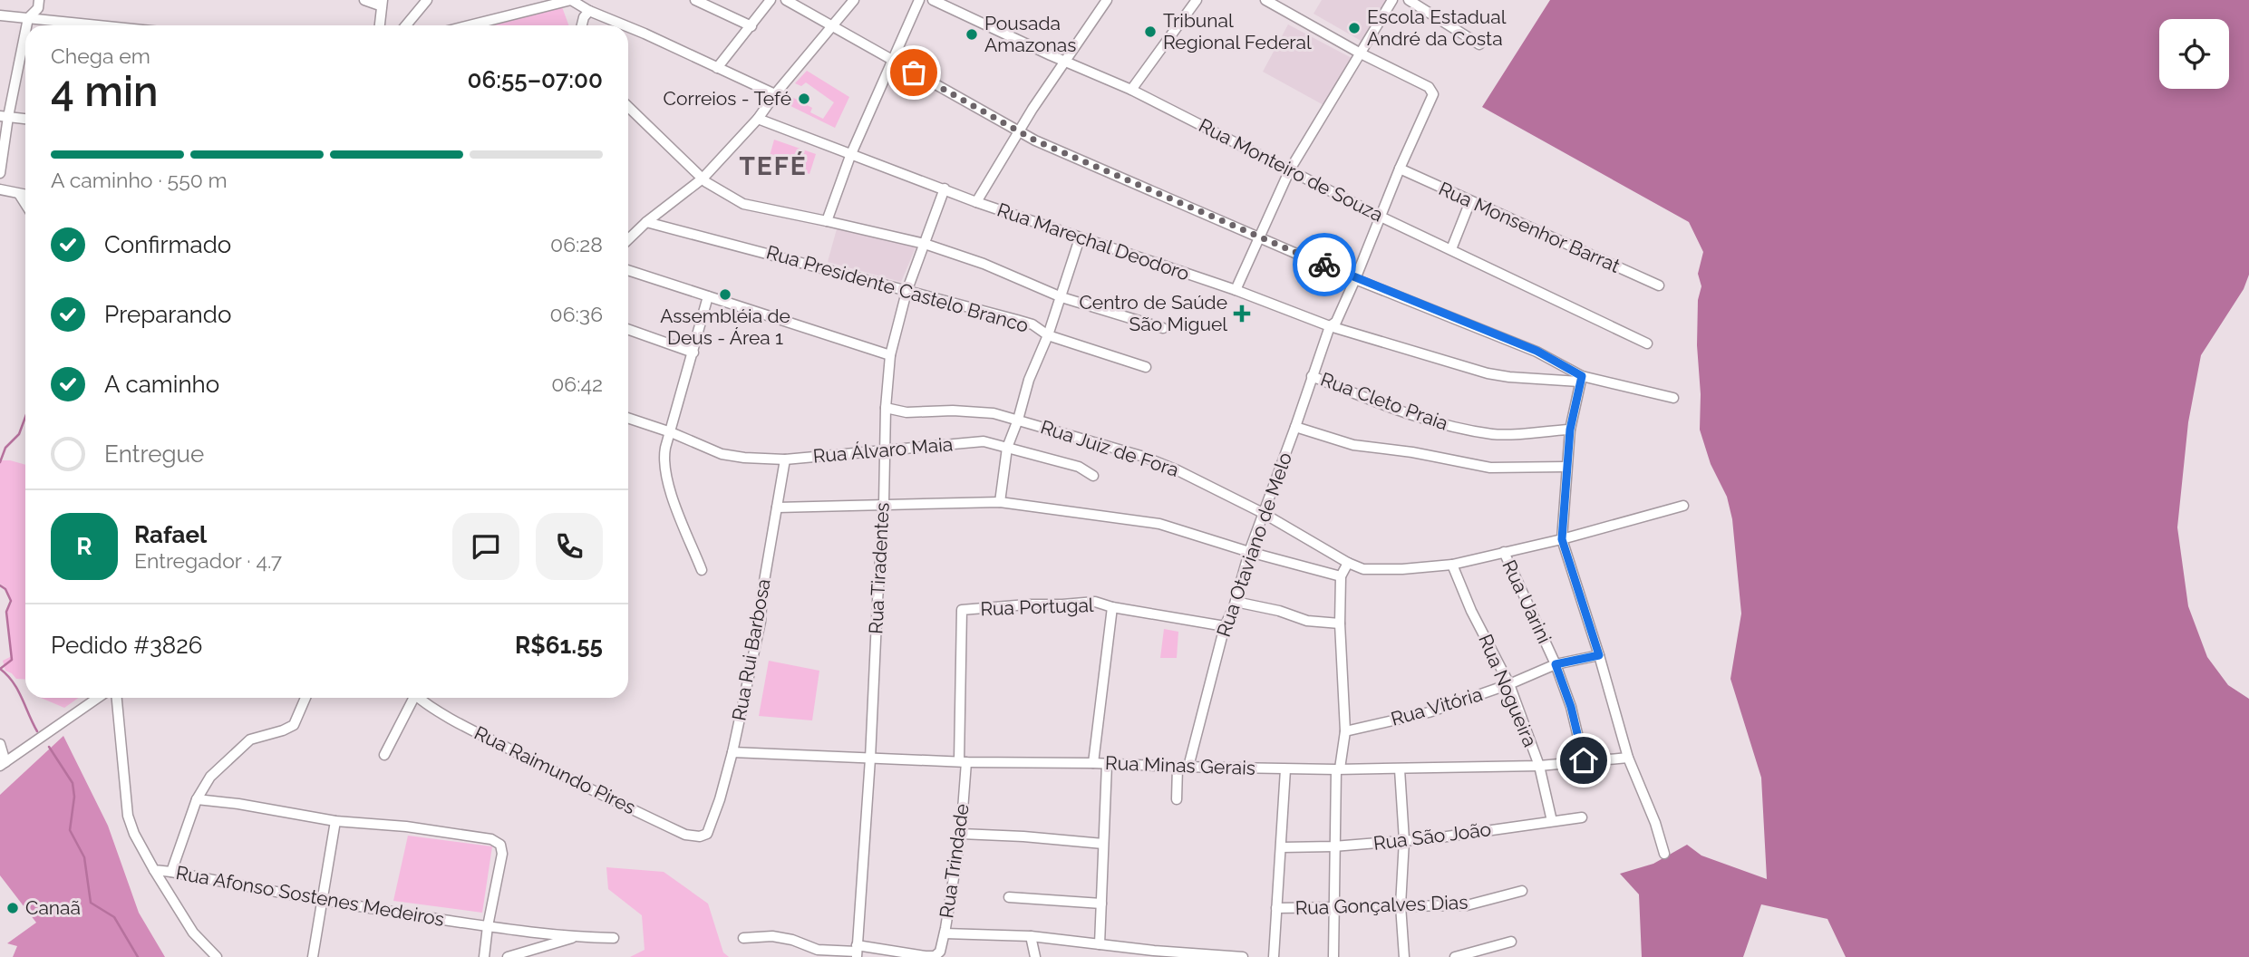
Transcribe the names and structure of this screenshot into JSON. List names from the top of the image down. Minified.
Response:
{"streets":{"street":["Rua Monteiro de Souza","Rua Monsenhor Barrat","Rua Marechal Deodoro","Rua Presidente Castelo Branco","Rua Cleto Praia","Rua Juiz de Fora","Rua Álvaro Maia","Rua Otaviano de Melo","Rua Tiradentes","Rua Uarini","Rua Portugal","Rua Rui Barbosa","Rua Nogueira","Rua Vitória","Rua Minas Gerais","Rua Raimundo Pires","Rua São João","Rua Trindade","Rua Afonso Sostenes Medeiros","Rua Gonçalves Dias"]},"crossings":[["Rua Monteiro de Souza","Rua Otaviano de Melo"],["Rua Monsenhor Barrat","Rua Otaviano de Melo"],["Rua Marechal Deodoro","Rua Otaviano de Melo"],["Rua Marechal Deodoro","Rua Tiradentes"],["Rua Presidente Castelo Branco","Rua Tiradentes"],["Rua Cleto Praia","Rua Otaviano de Melo"],["Rua Juiz de Fora","Rua Otaviano de Melo"],["Rua Juiz de Fora","Rua Tiradentes"],["Rua Juiz de Fora","Rua Uarini"],["Rua Juiz de Fora","Rua Nogueira"],["Rua Álvaro Maia","Rua Tiradentes"],["Rua Álvaro Maia","Rua Rui Barbosa"],["Rua Otaviano de Melo","Rua Portugal"],["Rua Otaviano de Melo","Rua Minas Gerais"],["Rua Tiradentes","Rua Minas Gerais"],["Rua Uarini","Rua Vitória"],["Rua Uarini","Rua Minas Gerais"],["Rua Portugal","Rua Trindade"],["Rua Rui Barbosa","Rua Minas Gerais"],["Rua Rui Barbosa","Rua Raimundo Pires"],["Rua Nogueira","Rua Vitória"],["Rua Nogueira","Rua Minas Gerais"],["Rua Nogueira","Rua São João"],["Rua Minas Gerais","Rua Trindade"]],"districts":["TEFÉ"],"places":{"other":["Escola Estadual André da Costa","Tribunal Regional Federal","Pousada Amazonas","Correios - Tefé","Assembléia de Deus - Área 1","Canaã"],"health":["Centro de Saúde São Miguel"]},"page":{"heading":["4 min","Chega em","06:55–07:00"],"panel":["Rafael","Entregador · 4.7","Pedido #3826","R$61.55"],"bar":"A caminho · 550 m","list":[["Confirmado","06:28"],["Preparando","06:36"],["A caminho","06:42"],"Entregue"],"round":"R"}}
